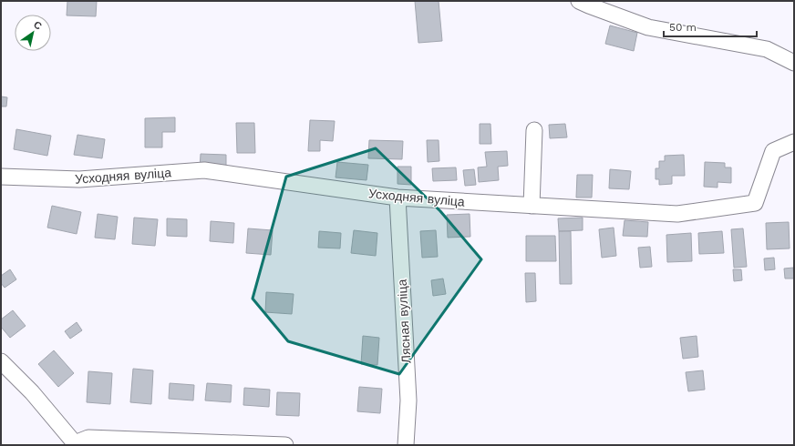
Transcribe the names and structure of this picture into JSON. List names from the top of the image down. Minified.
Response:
{"streets":{"street":["Усходняя вуліца","Лясная вуліца"]},"crossings":[["Усходняя вуліца","Лясная вуліца"]],"scale_bar":"50 m","north":"top right"}
